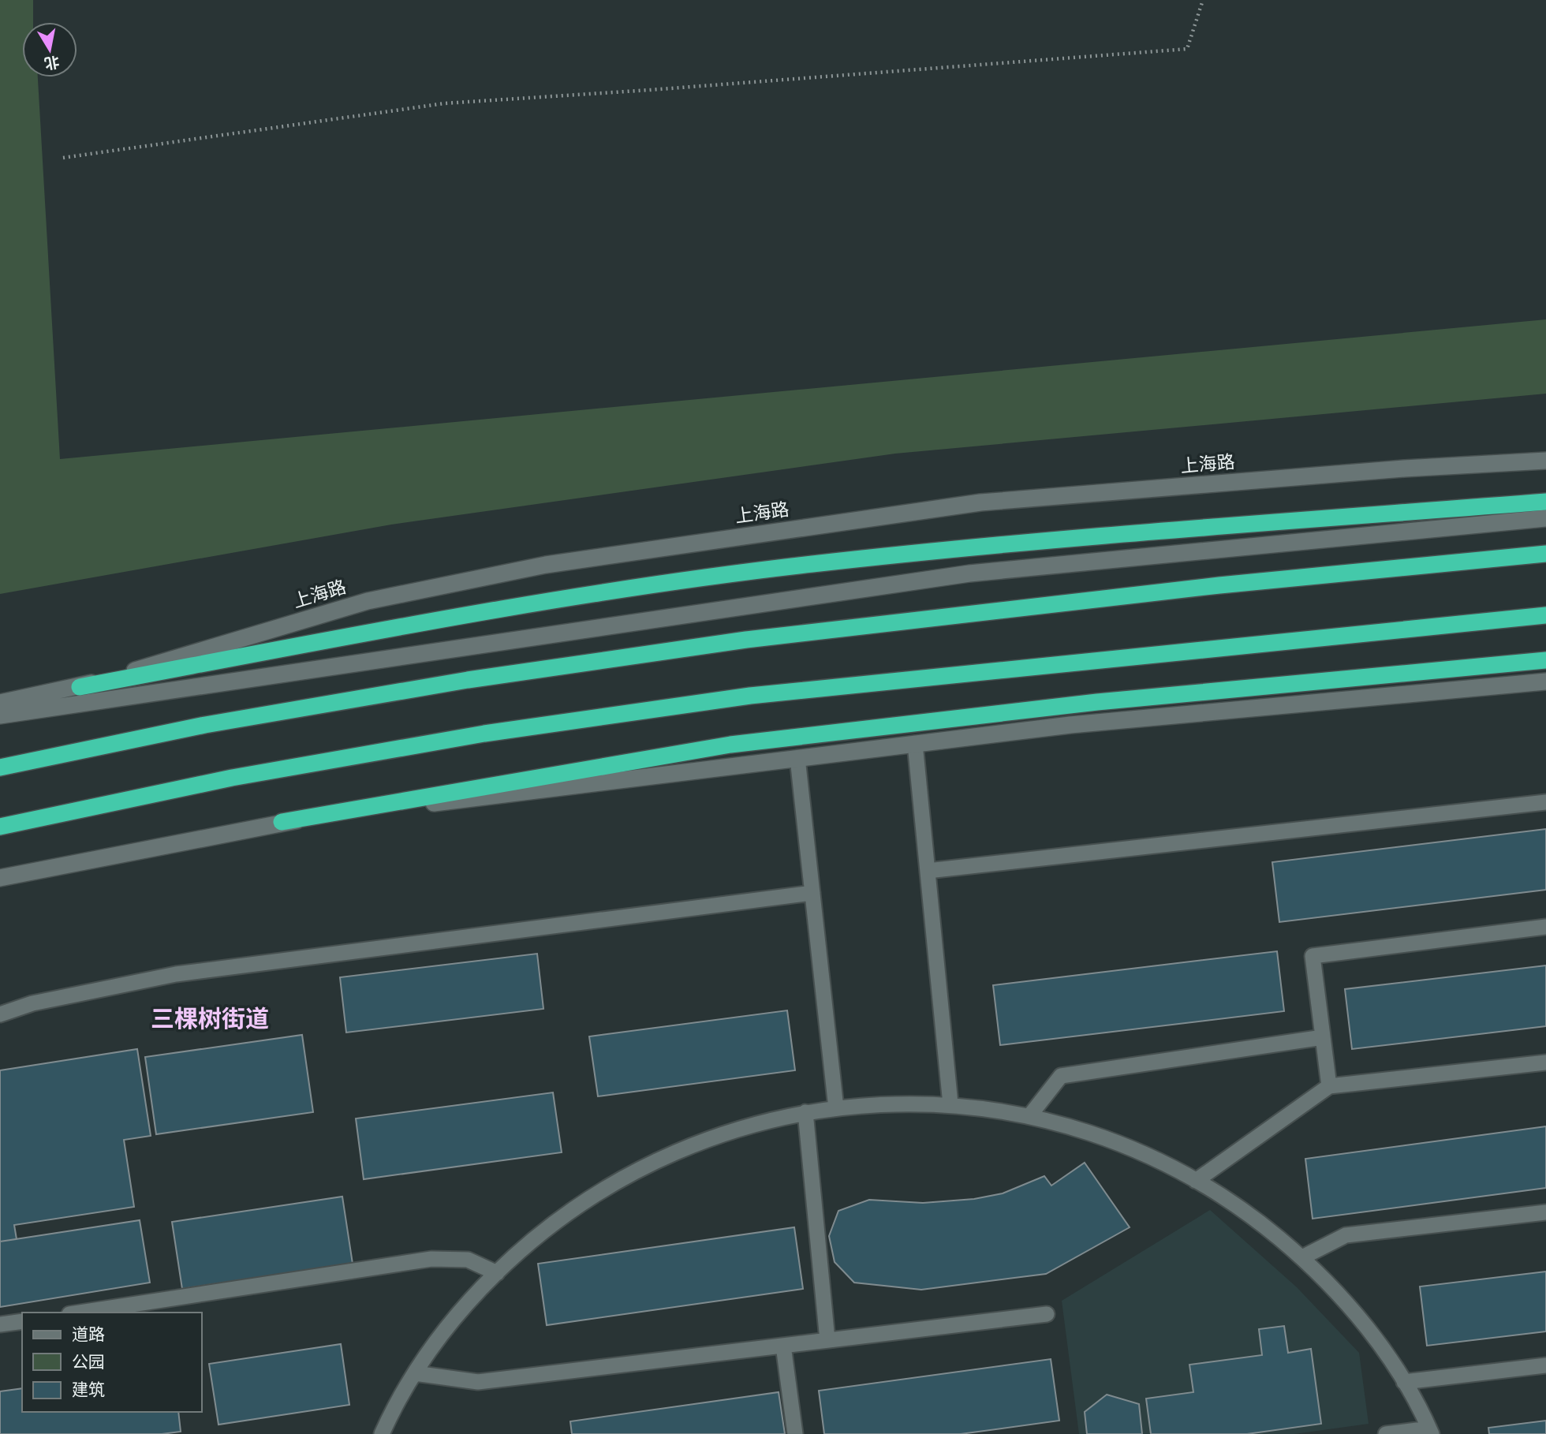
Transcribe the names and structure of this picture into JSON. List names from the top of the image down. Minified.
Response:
{"streets":{"main road":["上海路"]},"districts":["三棵树街道"],"legend":["道路","公园","建筑"],"north":"bottom"}
